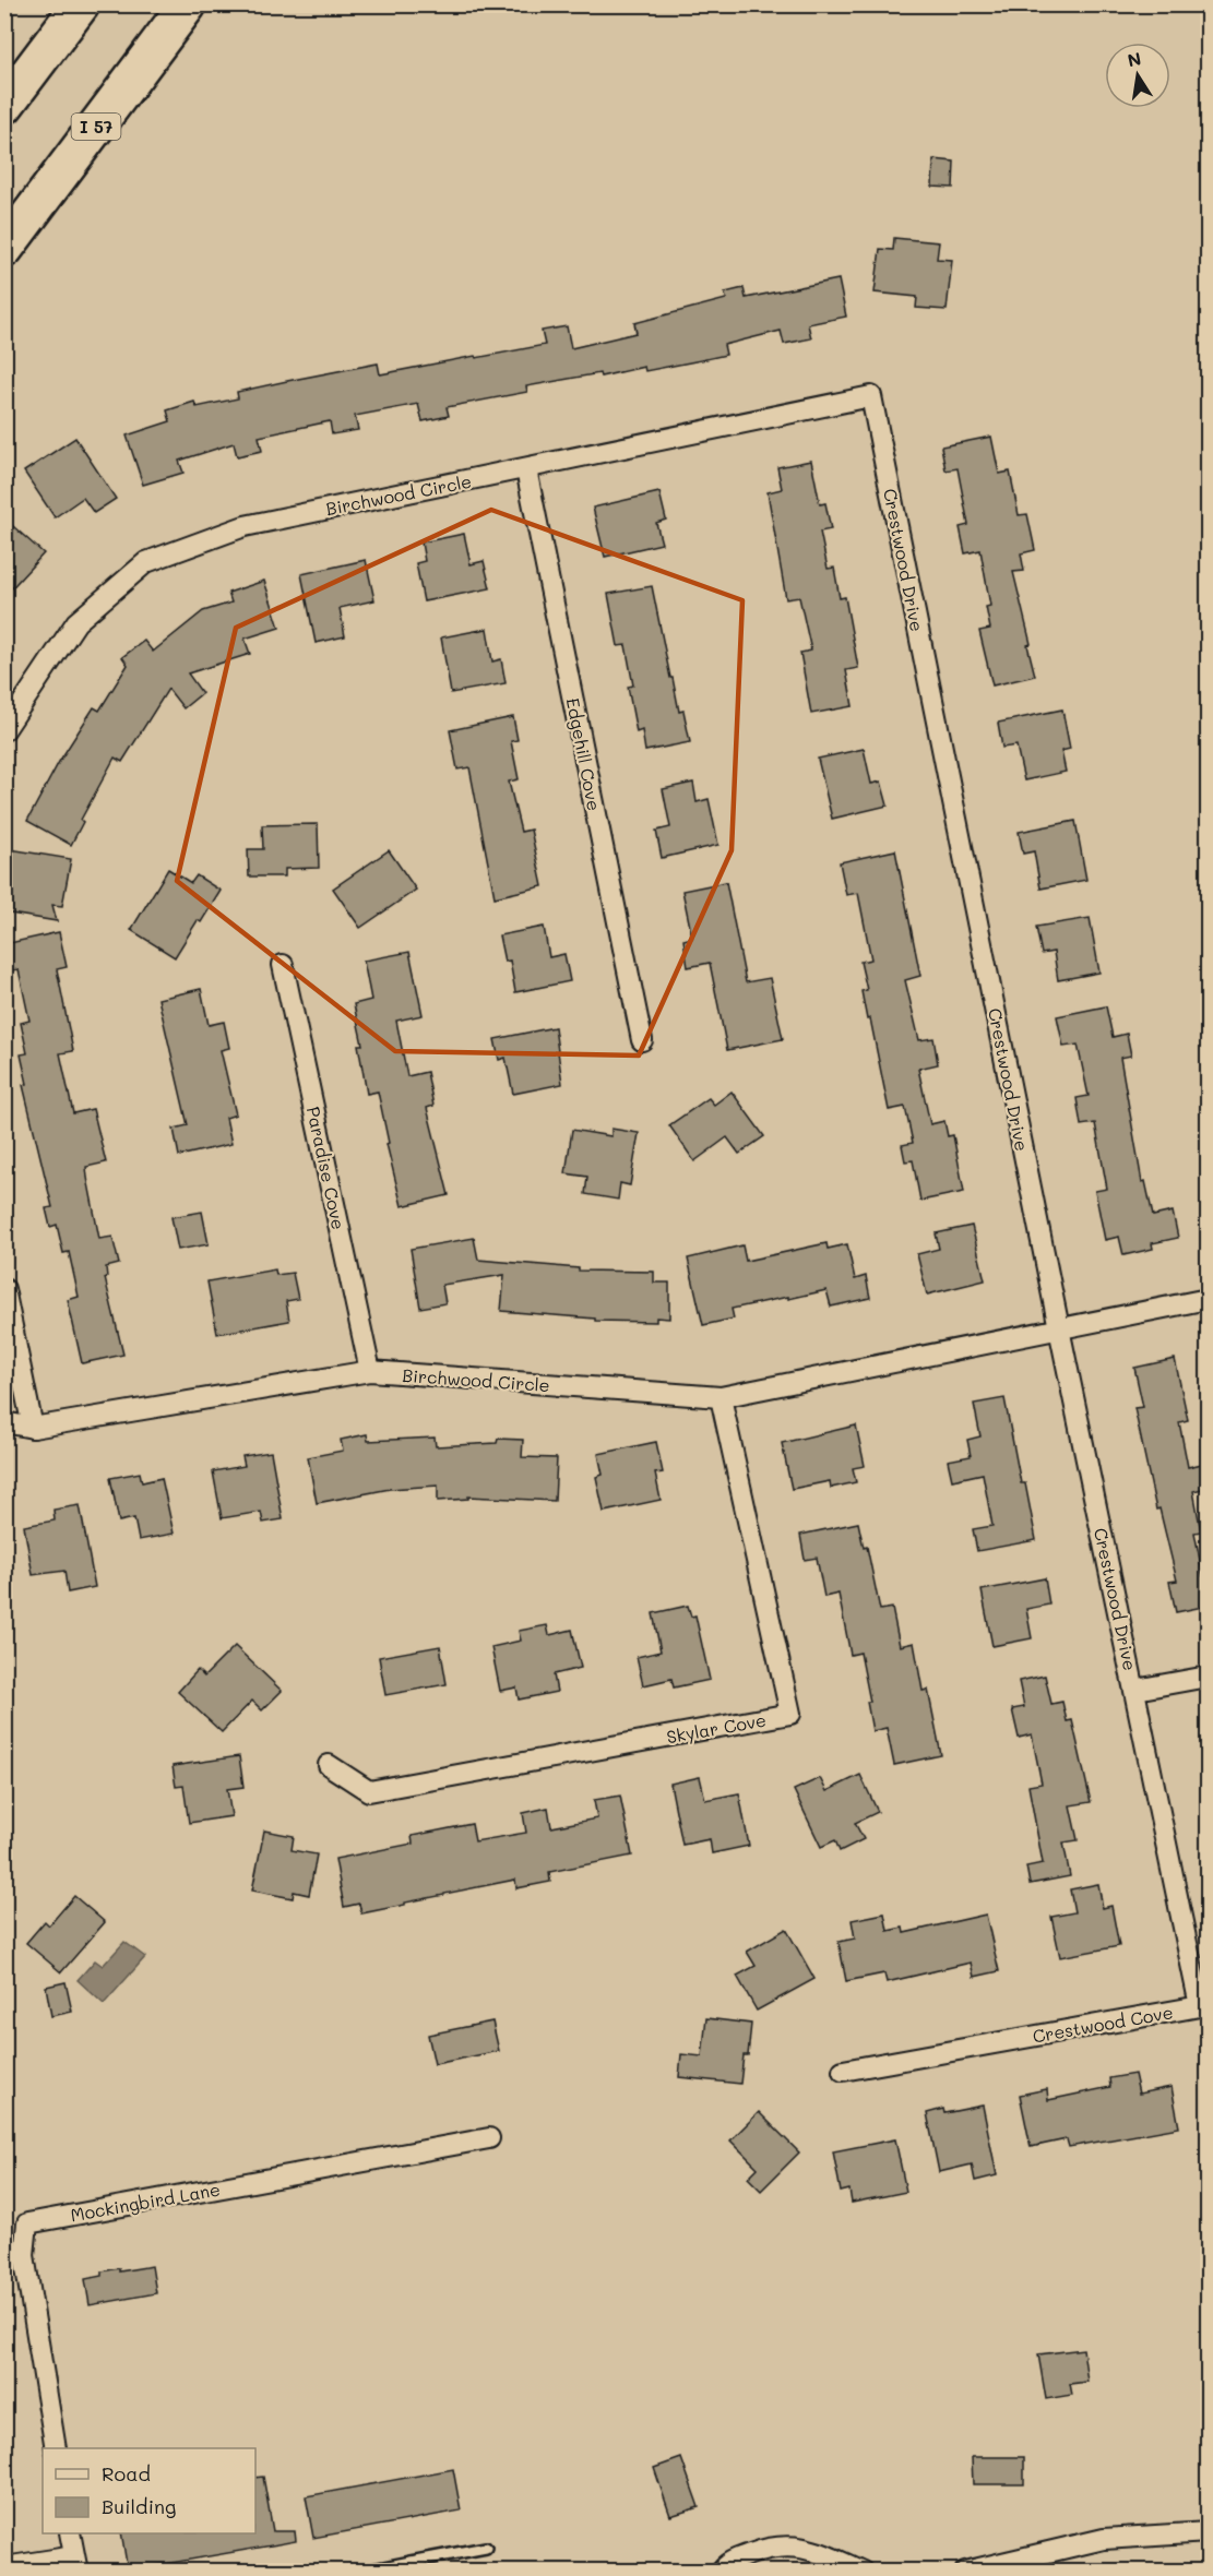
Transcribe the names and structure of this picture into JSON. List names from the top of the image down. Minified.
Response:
{"streets":{"highway":["I 57"],"street":["Birchwood Circle","Crestwood Drive","Edgehill Cove","Paradise Cove","Skylar Cove","Crestwood Cove","Mockingbird Lane"]},"crossings":[["Birchwood Circle","Crestwood Drive"],["Birchwood Circle","Edgehill Cove"],["Birchwood Circle","Paradise Cove"],["Birchwood Circle","Skylar Cove"],["Crestwood Drive","Crestwood Cove"]],"legend":["Road","Building"],"north":"top"}
